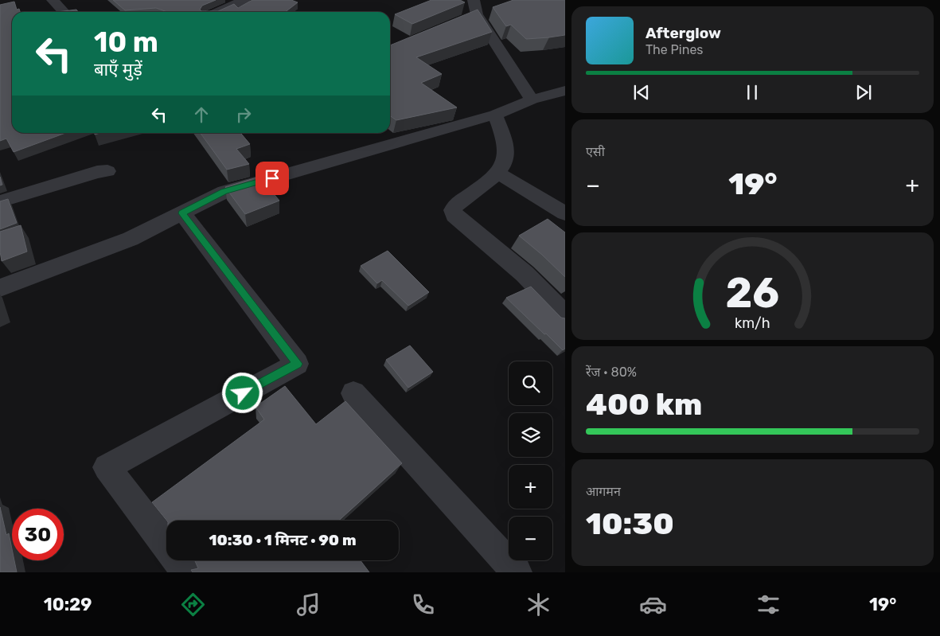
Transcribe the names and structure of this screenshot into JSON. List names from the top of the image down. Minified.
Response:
{"page":{"turn":["10 m","बाएँ मुड़ें"],"song":["Afterglow","The Pines"],"tile":["एसी",["रेंज · 80%","400 km"],["आगमन","10:30"]],"heat":["−","19°","+"],"map_buttons":["+","−"],"limit":"30","trip":"10:30 · 1 मिनट · 90 m","tabs":["10:29","19°"],"gauge":["26","km/h"]}}
